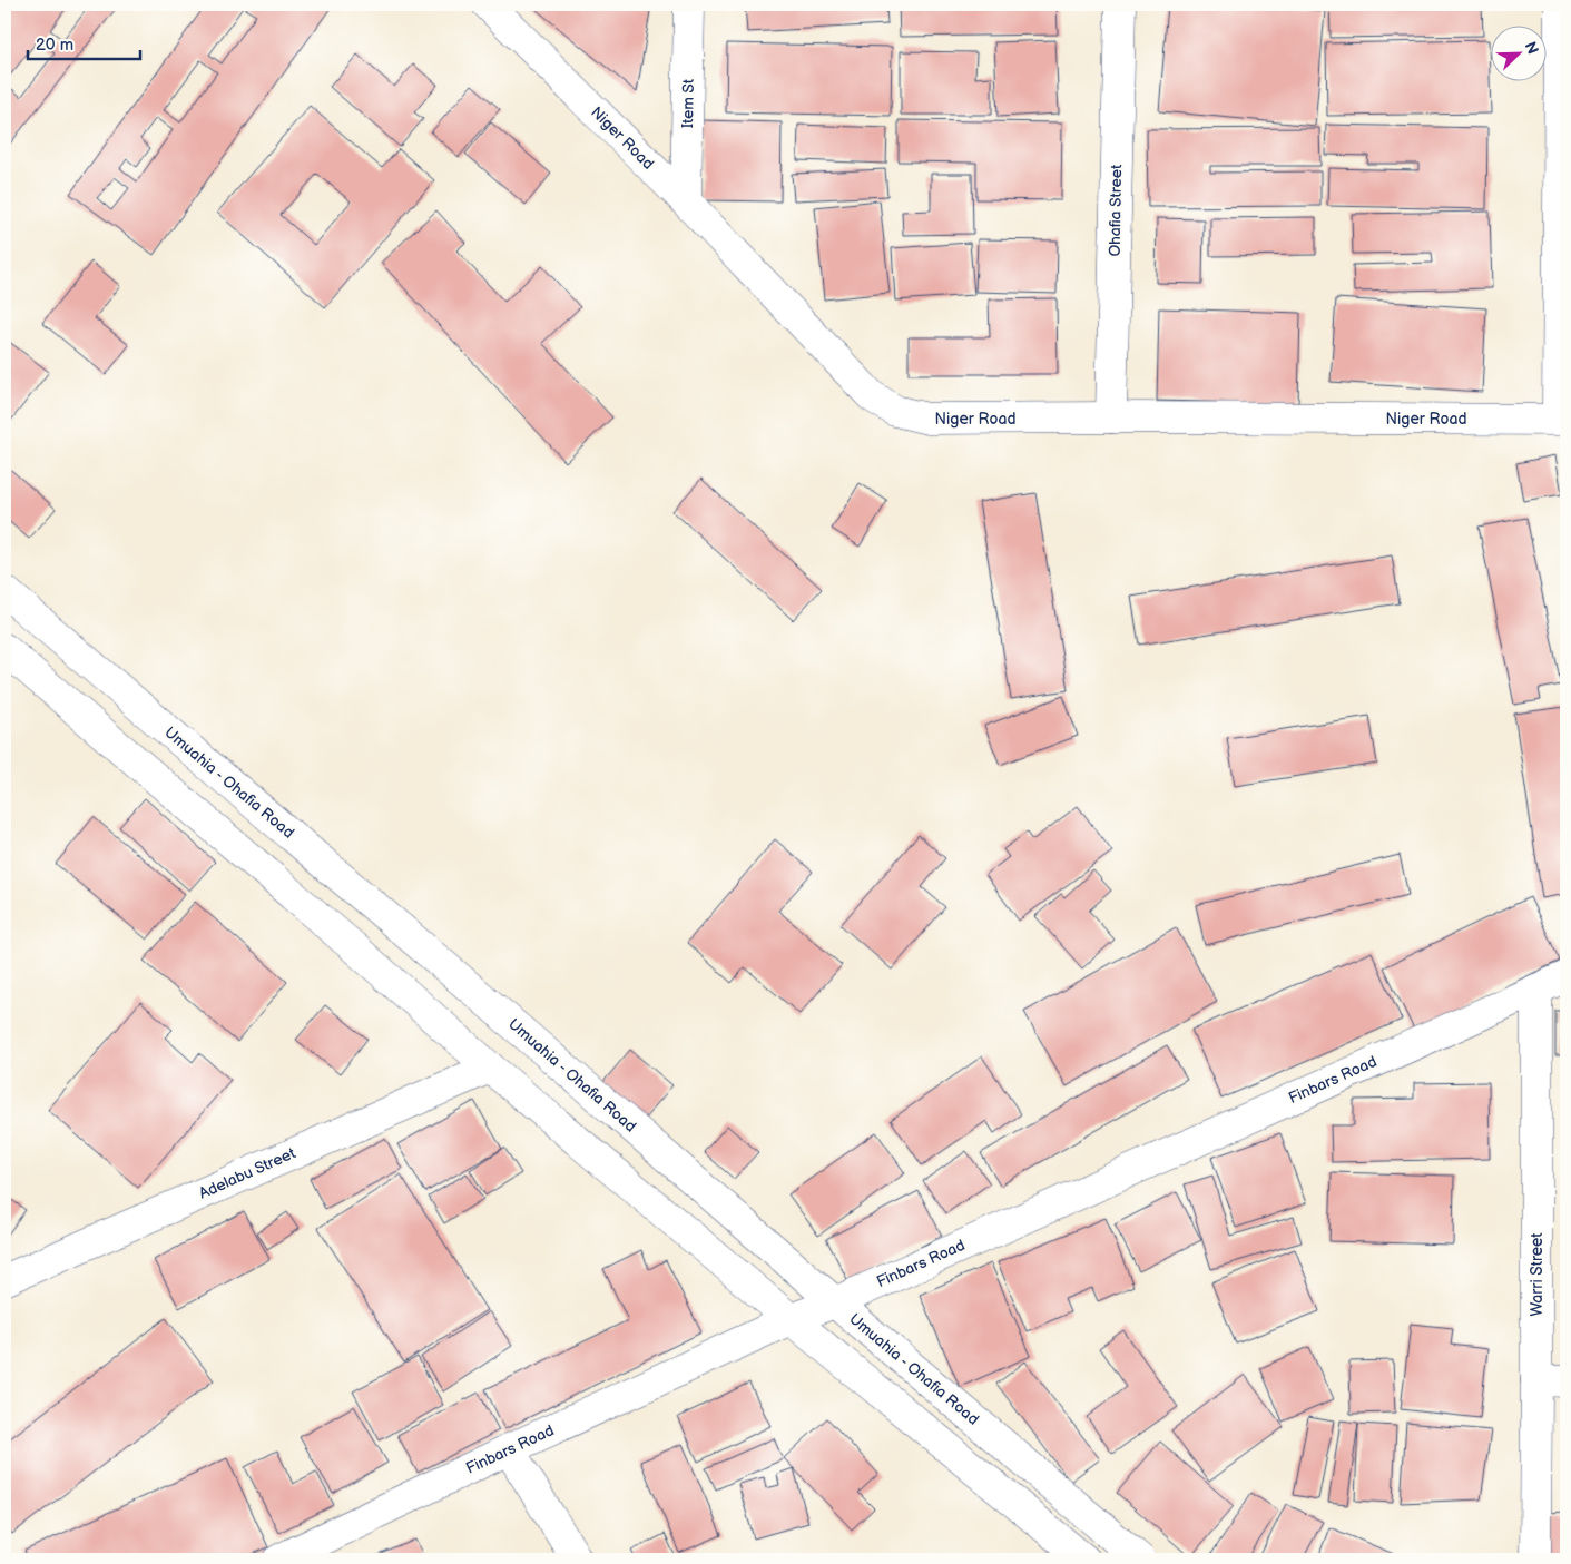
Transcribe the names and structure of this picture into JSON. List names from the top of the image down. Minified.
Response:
{"streets":{"street":["Item St","Niger Road","Ohafia Street","Umuahia - Ohafia Road","Finbars Road","Adelabu Street","Warri Street"]},"crossings":[["Item St","Niger Road"],["Niger Road","Ohafia Street"],["Umuahia - Ohafia Road","Finbars Road"],["Finbars Road","Warri Street"]],"scale_bar":"20 m","north":"top right"}
